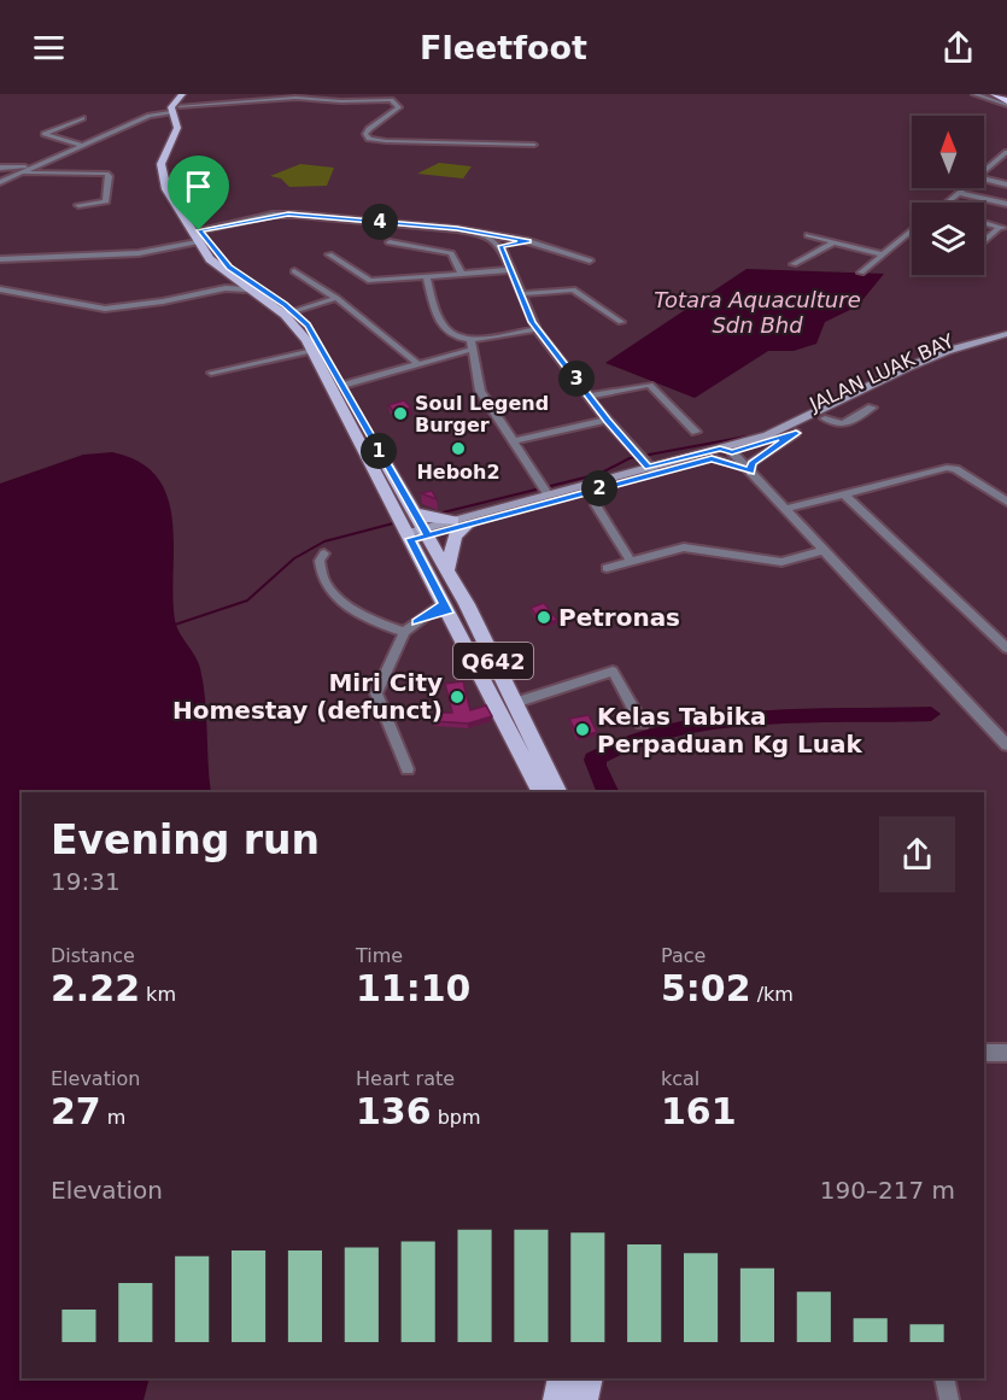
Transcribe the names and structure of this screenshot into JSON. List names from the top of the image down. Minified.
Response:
{"streets":{"main road":["Q642"],"street":["JALAN LUAK BAY"]},"water":["Totara Aquaculture Sdn Bhd"],"places":["Soul Legend Burger","Heboh2","Petronas","Miri City Homestay (defunct)","Kelas Tabika Perpaduan Kg Luak"],"north":"top","page":{"header":"Fleetfoot","pins":["4","3","1","2"],"heading":["Evening run","19:31"],"stats":[["Distance","2.22 km"],["Time","11:10"],["Pace","5:02 /km"],["Elevation","27 m"],["Heart rate","136 bpm"],["kcal","161"]],"chart":["Elevation","190–217 m"]}}
